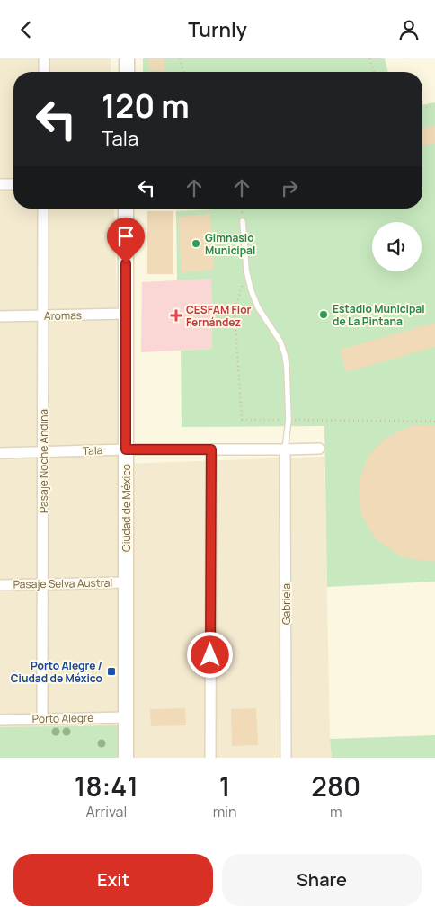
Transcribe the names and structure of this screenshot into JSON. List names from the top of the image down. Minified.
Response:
{"streets":{"street":["Aromas","Tala","Pasaje Noche Andina","Ciudad de México","Pasaje Selva Austral","Gabriela","Porto Alegre"]},"crossings":[["Aromas","Pasaje Noche Andina"],["Aromas","Ciudad de México"],["Tala","Pasaje Noche Andina"],["Tala","Ciudad de México"],["Tala","Gabriela"],["Pasaje Noche Andina","Pasaje Selva Austral"],["Pasaje Noche Andina","Porto Alegre"],["Ciudad de México","Pasaje Selva Austral"],["Ciudad de México","Porto Alegre"]],"places":{"other":["Gimnasio Municipal","Estadio Municipal de La Pintana"],"health":["CESFAM Flor Fernández"],"transit":["Porto Alegre / Ciudad de México"]},"page":{"header":"Turnly","turn":["120 m","Tala"],"eta":["18:41","Arrival","1","min","280","m"],"buttons":["Exit","Share"]}}
